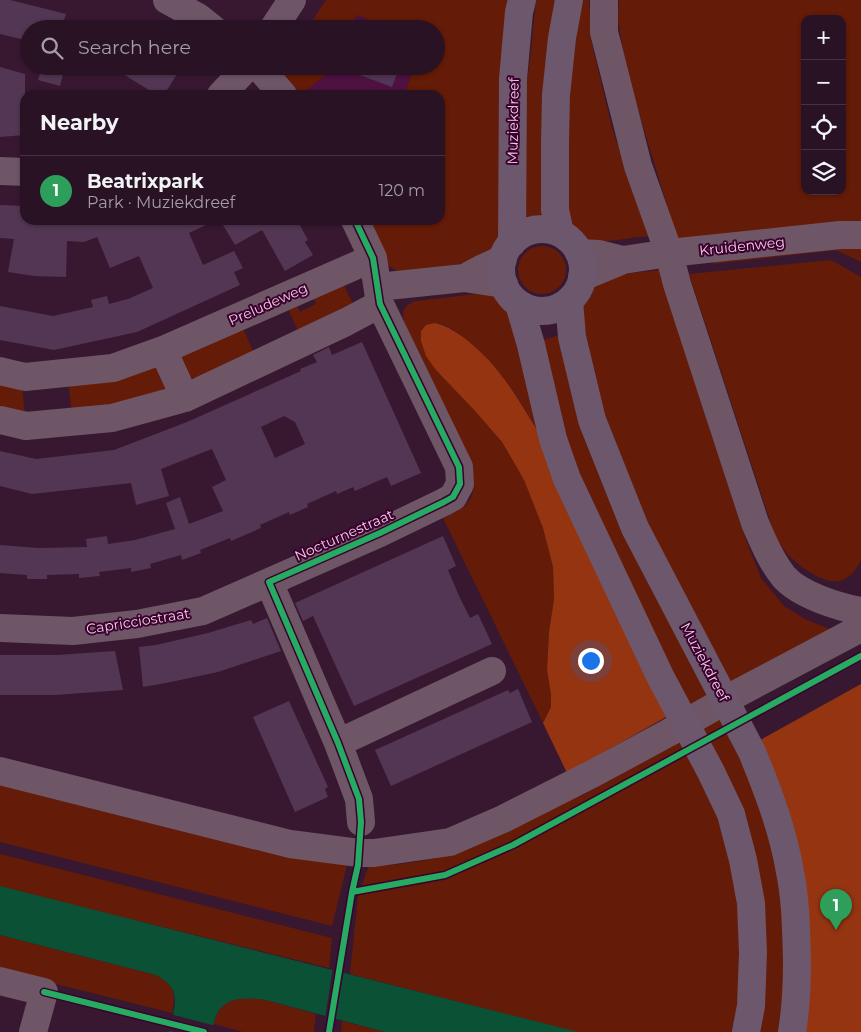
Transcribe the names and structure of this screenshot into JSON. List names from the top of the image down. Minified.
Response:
{"streets":{"main road":["Muziekdreef"],"street":["Kruidenweg","Preludeweg","Nocturnestraat","Capricciostraat"]},"crossings":[["Muziekdreef","Kruidenweg"],["Preludeweg","Nocturnestraat"],["Nocturnestraat","Capricciostraat"]],"page":{"map_buttons":["+","−"],"search":"Search here","heading":"Nearby","list":[{"mark":"1","name":"Beatrixpark","note":"Park · Muziekdreef","value":"120 m"}],"pins":"1"}}
